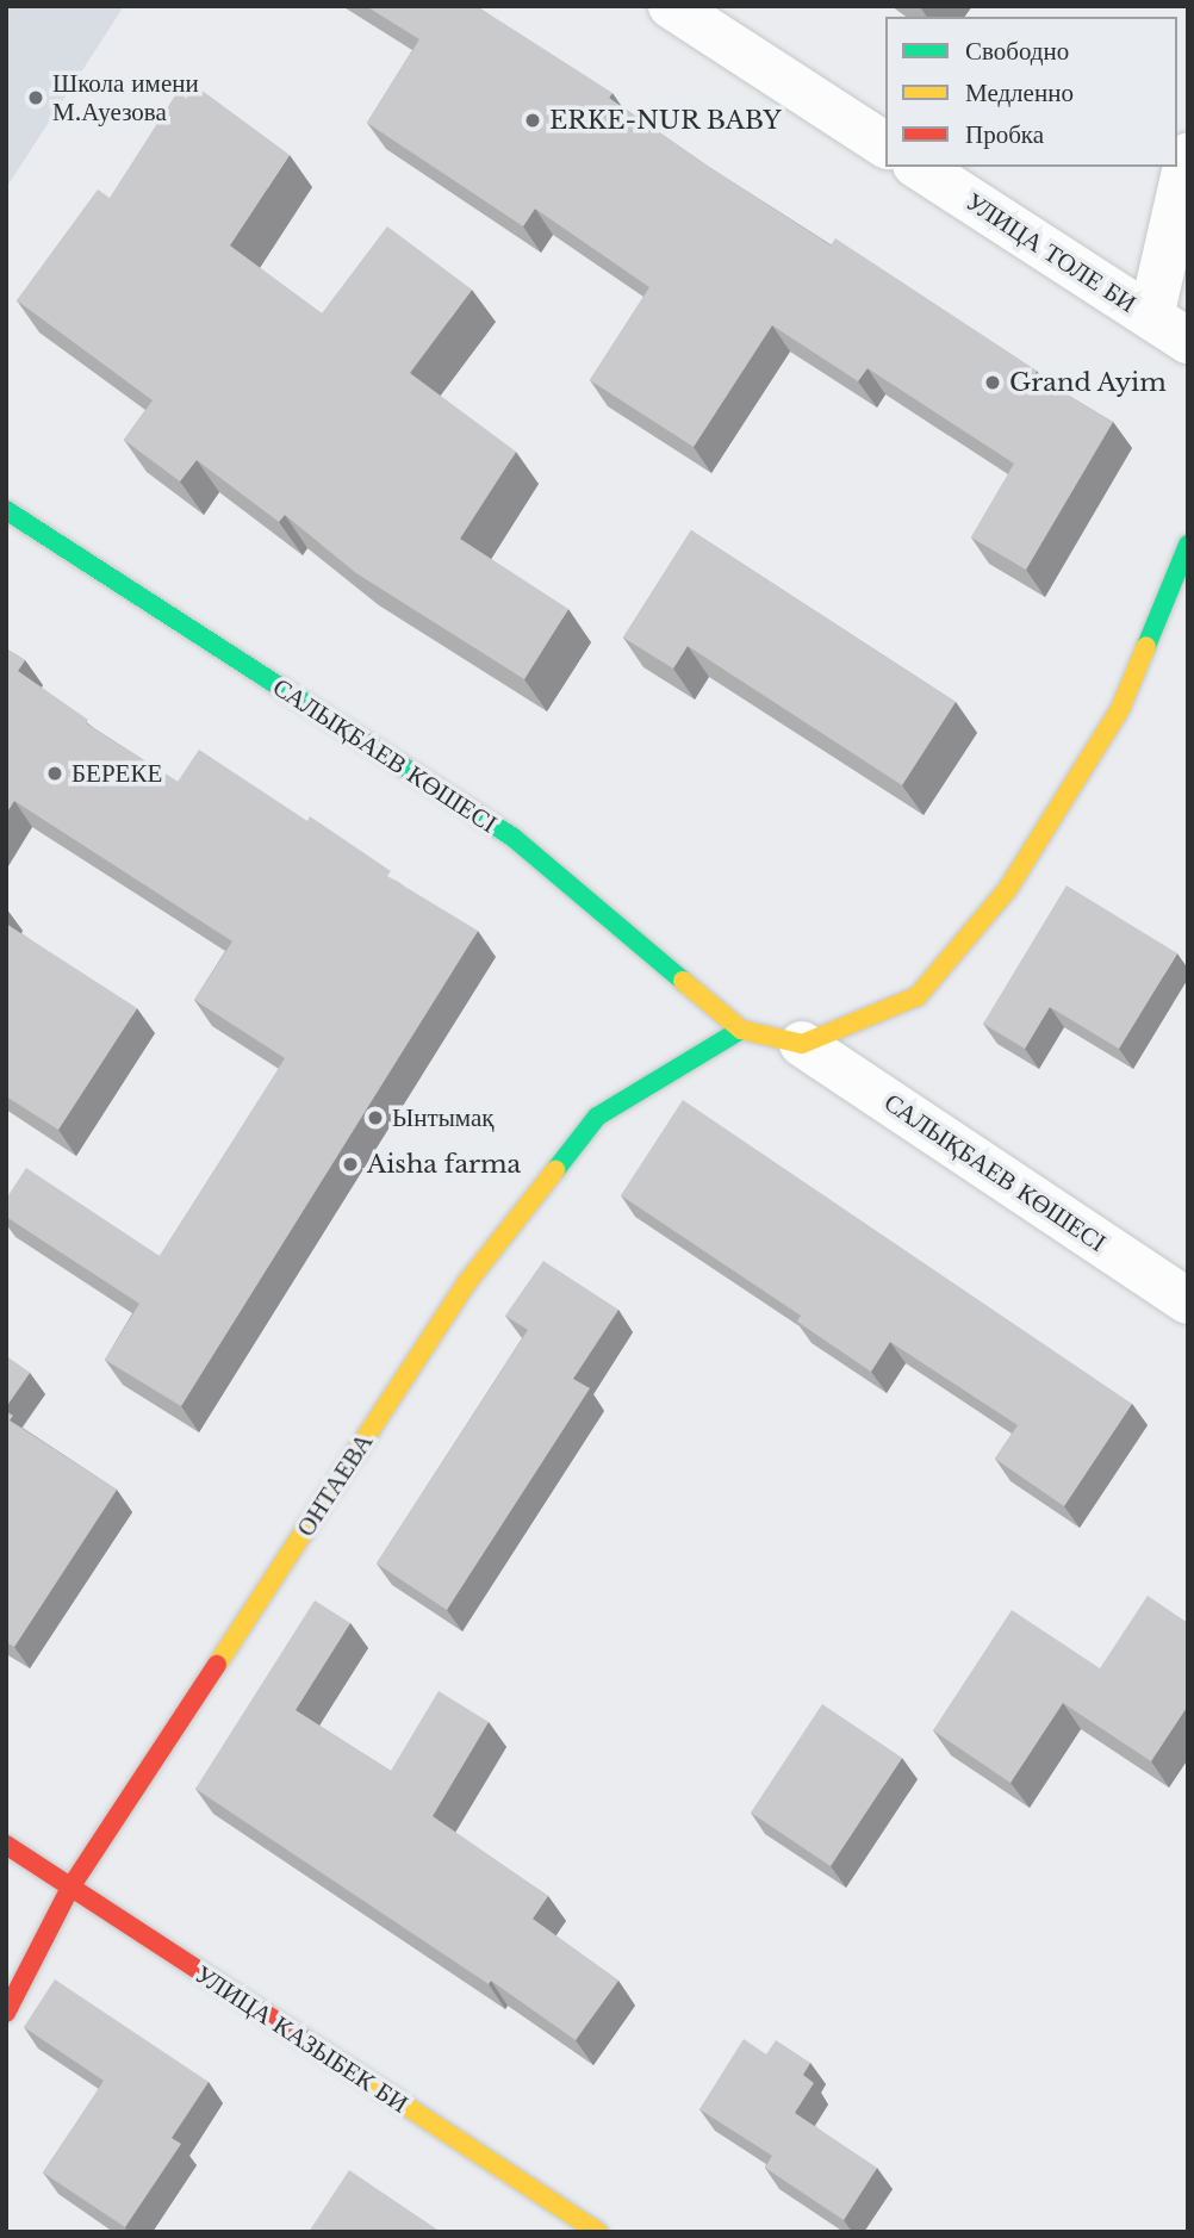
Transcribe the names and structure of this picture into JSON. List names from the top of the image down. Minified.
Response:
{"streets":{"main road":["САЛЫҚБАЕВ КӨШЕСІ","ОНТАЕВА","УЛИЦА КАЗЫБЕК БИ"],"street":["УЛИЦА ТОЛЕ БИ"]},"crossings":[["САЛЫҚБАЕВ КӨШЕСІ","ОНТАЕВА"],["ОНТАЕВА","УЛИЦА КАЗЫБЕК БИ"]],"places":["Школа имени М.Ауезова","ERKE-NUR BABY","Grand Ayim","БЕРЕКЕ","Ынтымақ","Aisha farma"],"legend":["Свободно","Медленно","Пробка"]}
